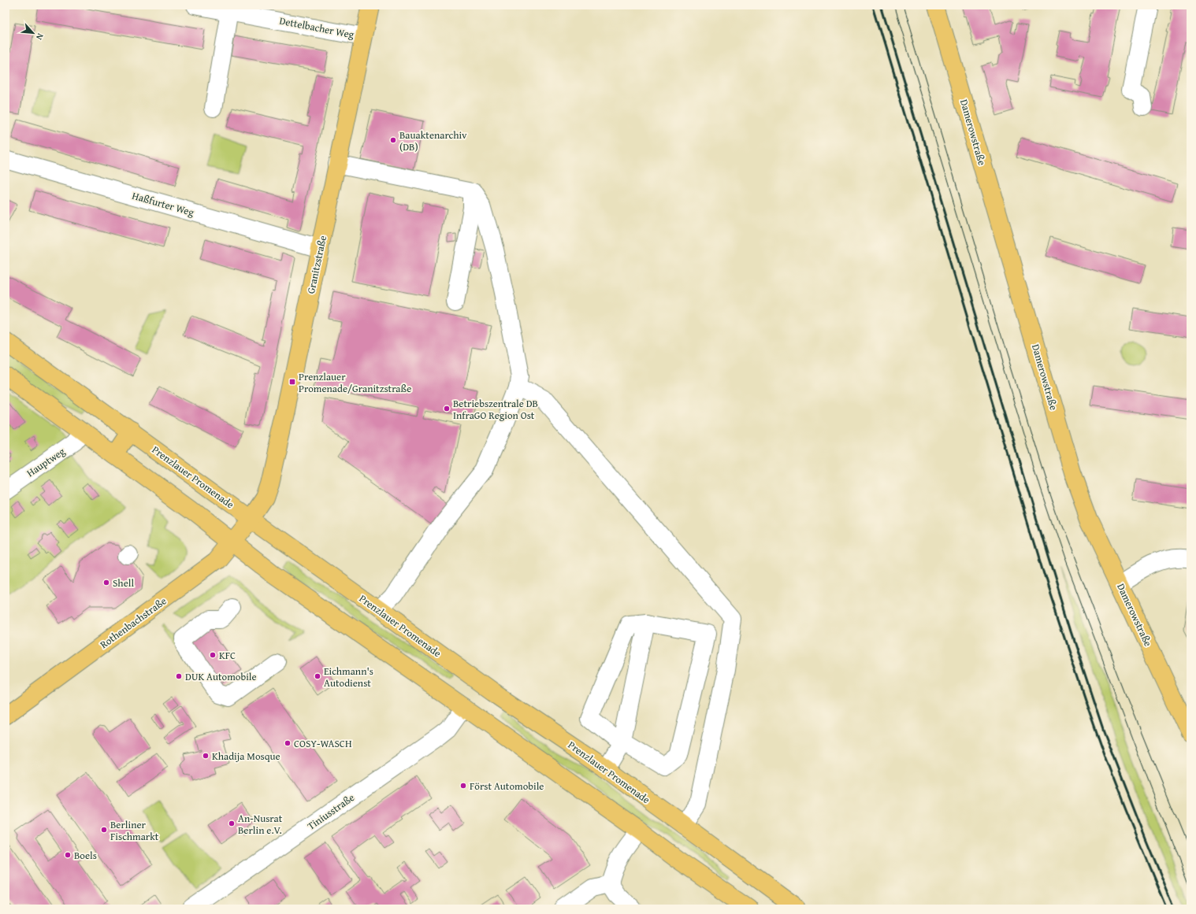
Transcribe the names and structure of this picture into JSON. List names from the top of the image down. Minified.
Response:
{"streets":{"main road":["Damerowstraße","Granitzstraße","Prenzlauer Promenade","Rothenbachstraße"],"street":["Dettelbacher Weg","Haßfurter Weg","Hauptweg","Tiniusstraße"]},"crossings":[["Dettelbacher Weg","Granitzstraße"],["Haßfurter Weg","Granitzstraße"],["Granitzstraße","Prenzlauer Promenade"],["Granitzstraße","Rothenbachstraße"],["Prenzlauer Promenade","Rothenbachstraße"]],"places":{"other":["Bauaktenarchiv (DB)","Betriebszentrale DB InfraGO Region Ost","Shell","KFC","DUK Automobile","Eichmann's Autodienst","COSY-WASCH","Khadija Mosque","Först Automobile","An-Nusrat Berlin e.V.","Berliner Fischmarkt","Boels"],"transit":["Prenzlauer Promenade/Granitzstraße"]},"north":"bottom right"}
